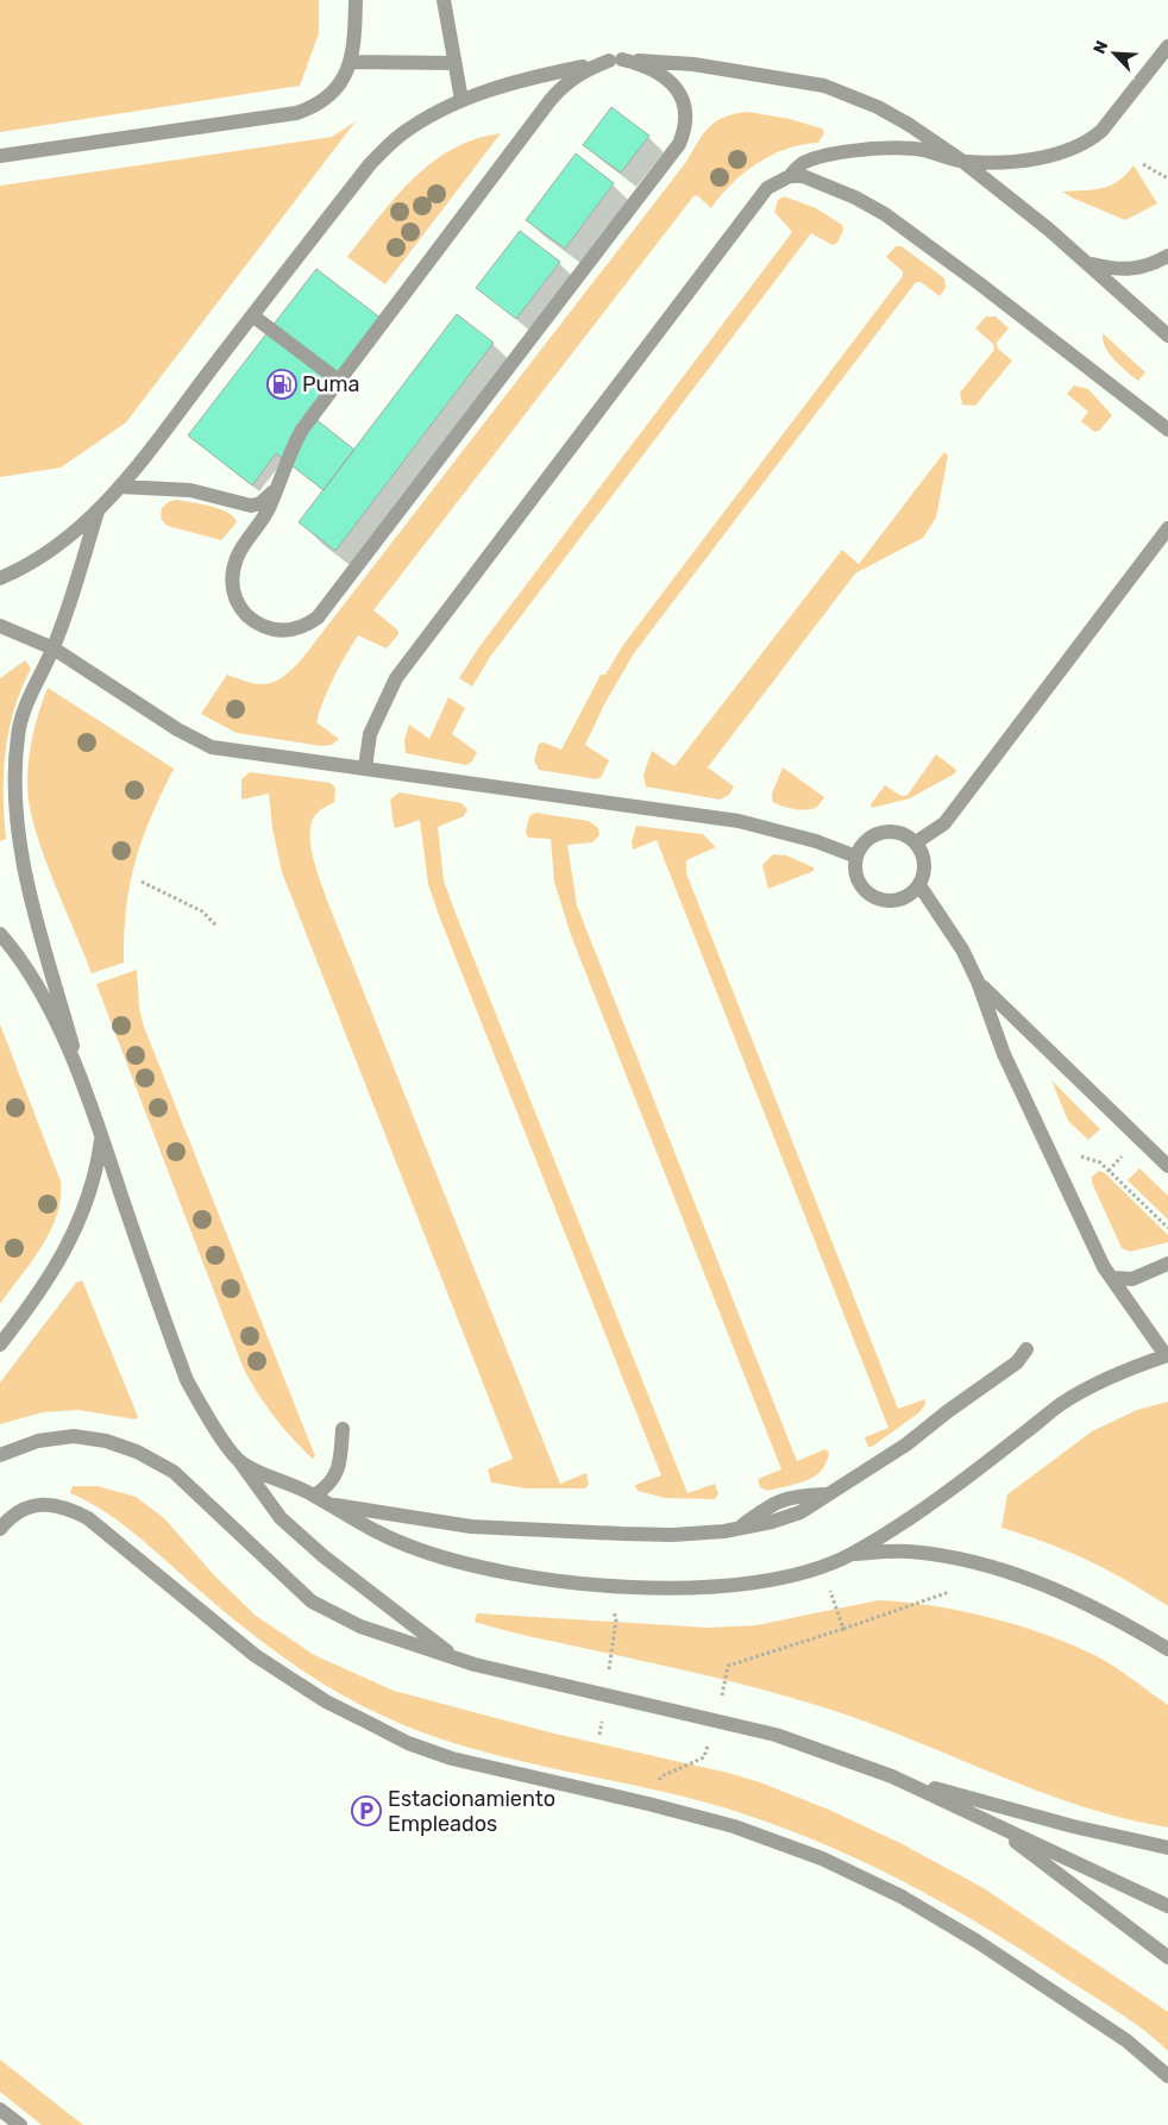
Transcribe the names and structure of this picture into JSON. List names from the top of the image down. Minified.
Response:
{"places":{"fuel station":["Puma"],"parking":["Estacionamiento Empleados"]},"north":"top left"}
